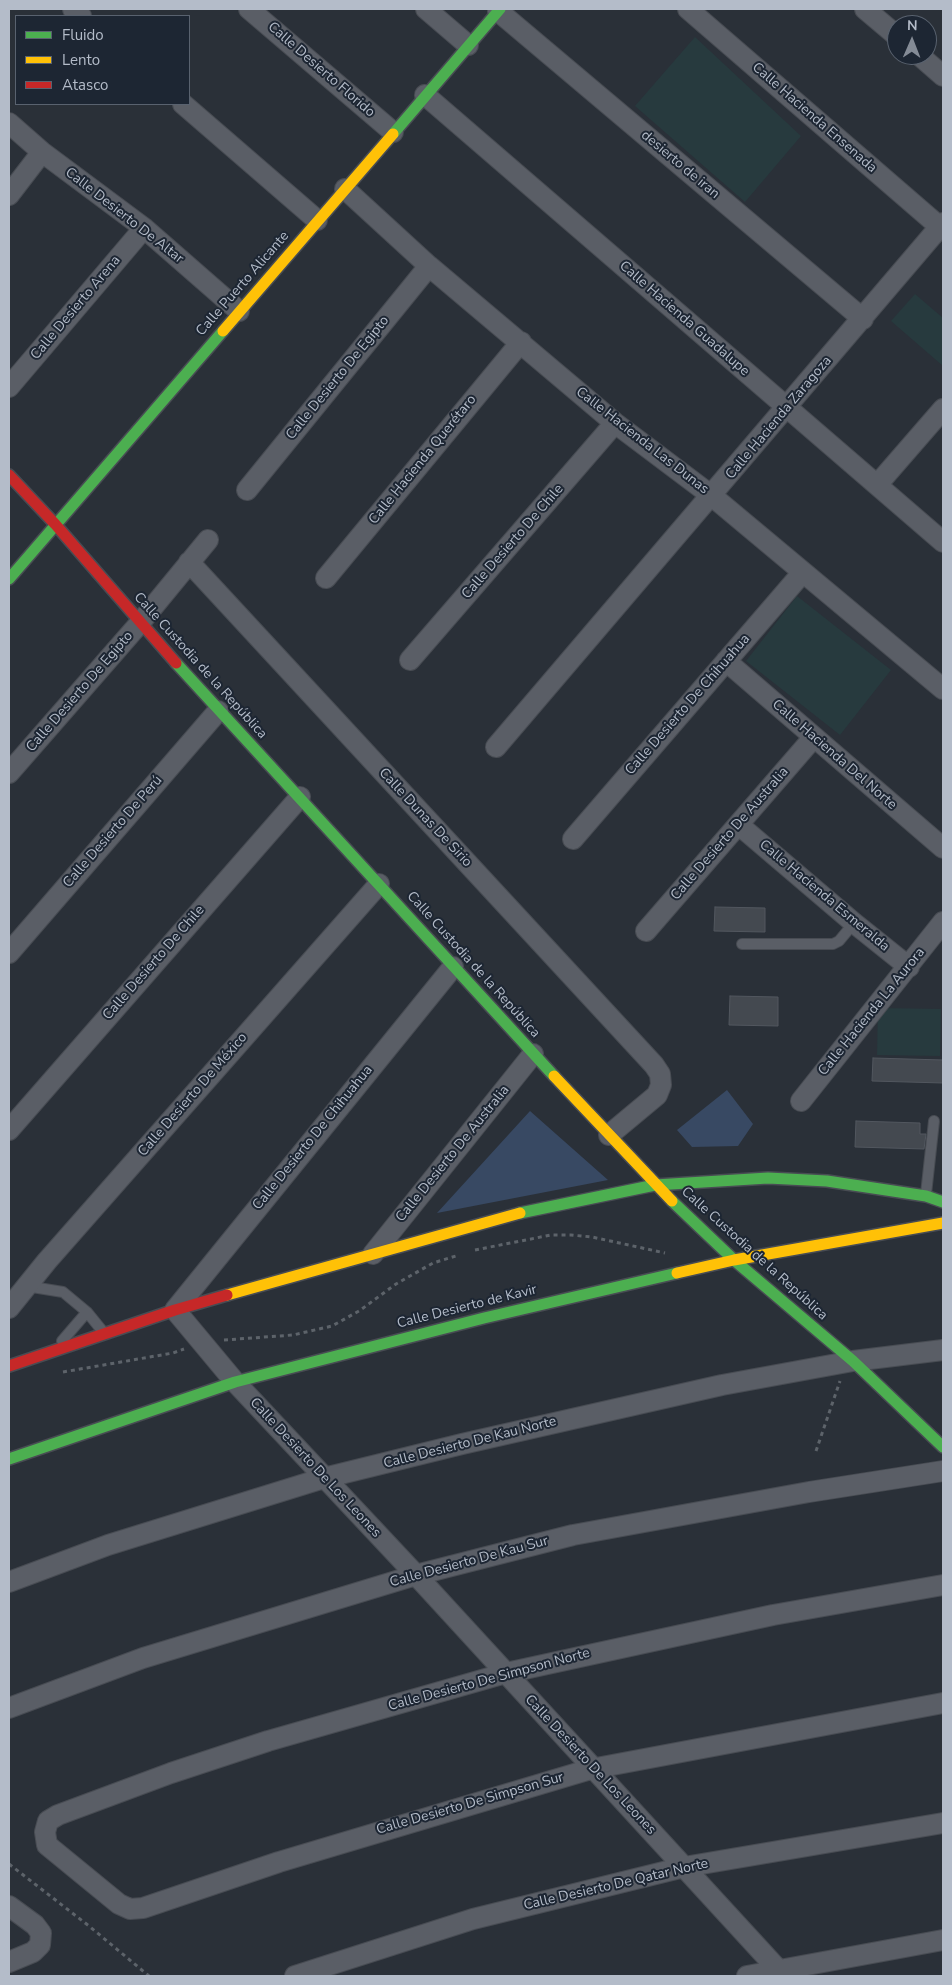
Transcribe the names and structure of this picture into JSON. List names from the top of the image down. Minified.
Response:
{"streets":{"street":["Calle Desierto Florido","Calle Hacienda Ensenada","desierto de iran","Calle Desierto De Altar","Calle Puerto Alicante","Calle Desierto Arena","Calle Hacienda Guadalupe","Calle Desierto De Egipto","Calle Hacienda Zaragoza","Calle Hacienda Las Dunas","Calle Hacienda Querétaro","Calle Desierto De Chile","Calle Custodia de la República","Calle Desierto De Chihuahua","Calle Hacienda Del Norte","Calle Dunas De Sirio","Calle Desierto De Perú","Calle Desierto De Australia","Calle Hacienda Esmeralda","Calle Hacienda La Aurora","Calle Desierto De México","Calle Desierto de Kavir","Calle Desierto De Kau Norte","Calle Desierto De Los Leones","Calle Desierto De Kau Sur","Calle Desierto De Simpson Norte","Calle Desierto De Simpson Sur","Calle Desierto De Qatar Norte"]},"crossings":[["Calle Desierto Florido","Calle Puerto Alicante"],["Calle Hacienda Ensenada","Calle Hacienda Zaragoza"],["desierto de iran","Calle Puerto Alicante"],["desierto de iran","Calle Hacienda Zaragoza"],["Calle Desierto De Altar","Calle Puerto Alicante"],["Calle Desierto De Altar","Calle Desierto Arena"],["Calle Puerto Alicante","Calle Hacienda Guadalupe"],["Calle Puerto Alicante","Calle Hacienda Las Dunas"],["Calle Puerto Alicante","Calle Custodia de la República"],["Calle Hacienda Guadalupe","Calle Hacienda Zaragoza"],["Calle Desierto De Egipto","Calle Hacienda Las Dunas"],["Calle Desierto De Egipto","Calle Custodia de la República"],["Calle Desierto De Egipto","Calle Dunas De Sirio"],["Calle Hacienda Zaragoza","Calle Hacienda Las Dunas"],["Calle Hacienda Las Dunas","Calle Hacienda Querétaro"],["Calle Hacienda Las Dunas","Calle Desierto De Chile"],["Calle Hacienda Las Dunas","Calle Desierto De Chihuahua"],["Calle Desierto De Chile","Calle Custodia de la República"],["Calle Custodia de la República","Calle Desierto De Chihuahua"],["Calle Custodia de la República","Calle Dunas De Sirio"],["Calle Custodia de la República","Calle Desierto De Perú"],["Calle Custodia de la República","Calle Desierto De Australia"],["Calle Custodia de la República","Calle Desierto De México"],["Calle Custodia de la República","Calle Desierto de Kavir"],["Calle Custodia de la República","Calle Desierto De Kau Norte"],["Calle Desierto De Chihuahua","Calle Hacienda Del Norte"],["Calle Desierto De Chihuahua","Calle Desierto de Kavir"],["Calle Desierto De Chihuahua","Calle Desierto De Los Leones"],["Calle Hacienda Del Norte","Calle Desierto De Australia"],["Calle Desierto De Australia","Calle Hacienda Esmeralda"],["Calle Desierto De Australia","Calle Desierto de Kavir"],["Calle Hacienda Esmeralda","Calle Hacienda La Aurora"],["Calle Desierto de Kavir","Calle Desierto De Los Leones"],["Calle Desierto De Kau Norte","Calle Desierto De Los Leones"],["Calle Desierto De Los Leones","Calle Desierto De Kau Sur"],["Calle Desierto De Los Leones","Calle Desierto De Simpson Norte"],["Calle Desierto De Los Leones","Calle Desierto De Simpson Sur"],["Calle Desierto De Los Leones","Calle Desierto De Qatar Norte"],["Calle Desierto De Simpson Norte","Calle Desierto De Simpson Sur"]],"legend":["Fluido","Lento","Atasco"],"north":"top"}
